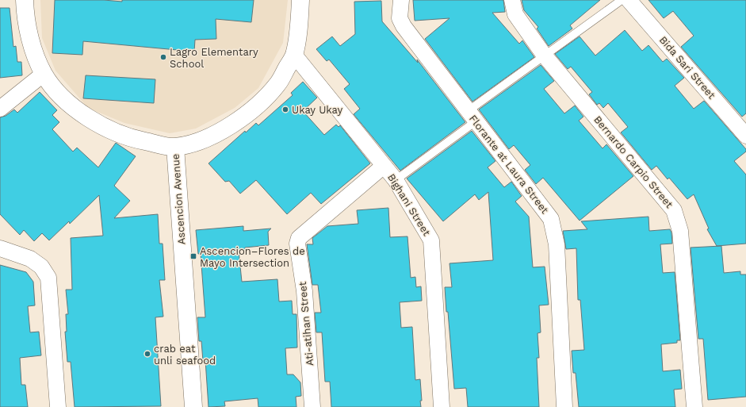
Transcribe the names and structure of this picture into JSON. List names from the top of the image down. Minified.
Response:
{"streets":{"street":["Bida Sari Street","Bernardo Carpio Street","Florante at Laura Street","Ascencion Avenue","Bighani Street","Ati-atihan Street"]},"crossings":[["Bighani Street","Ati-atihan Street"]],"places":{"other":["Lagro Elementary School","Ukay Ukay","crab eat unli seafood"],"transit":["Ascencion–Flores de Mayo Intersection"]}}
